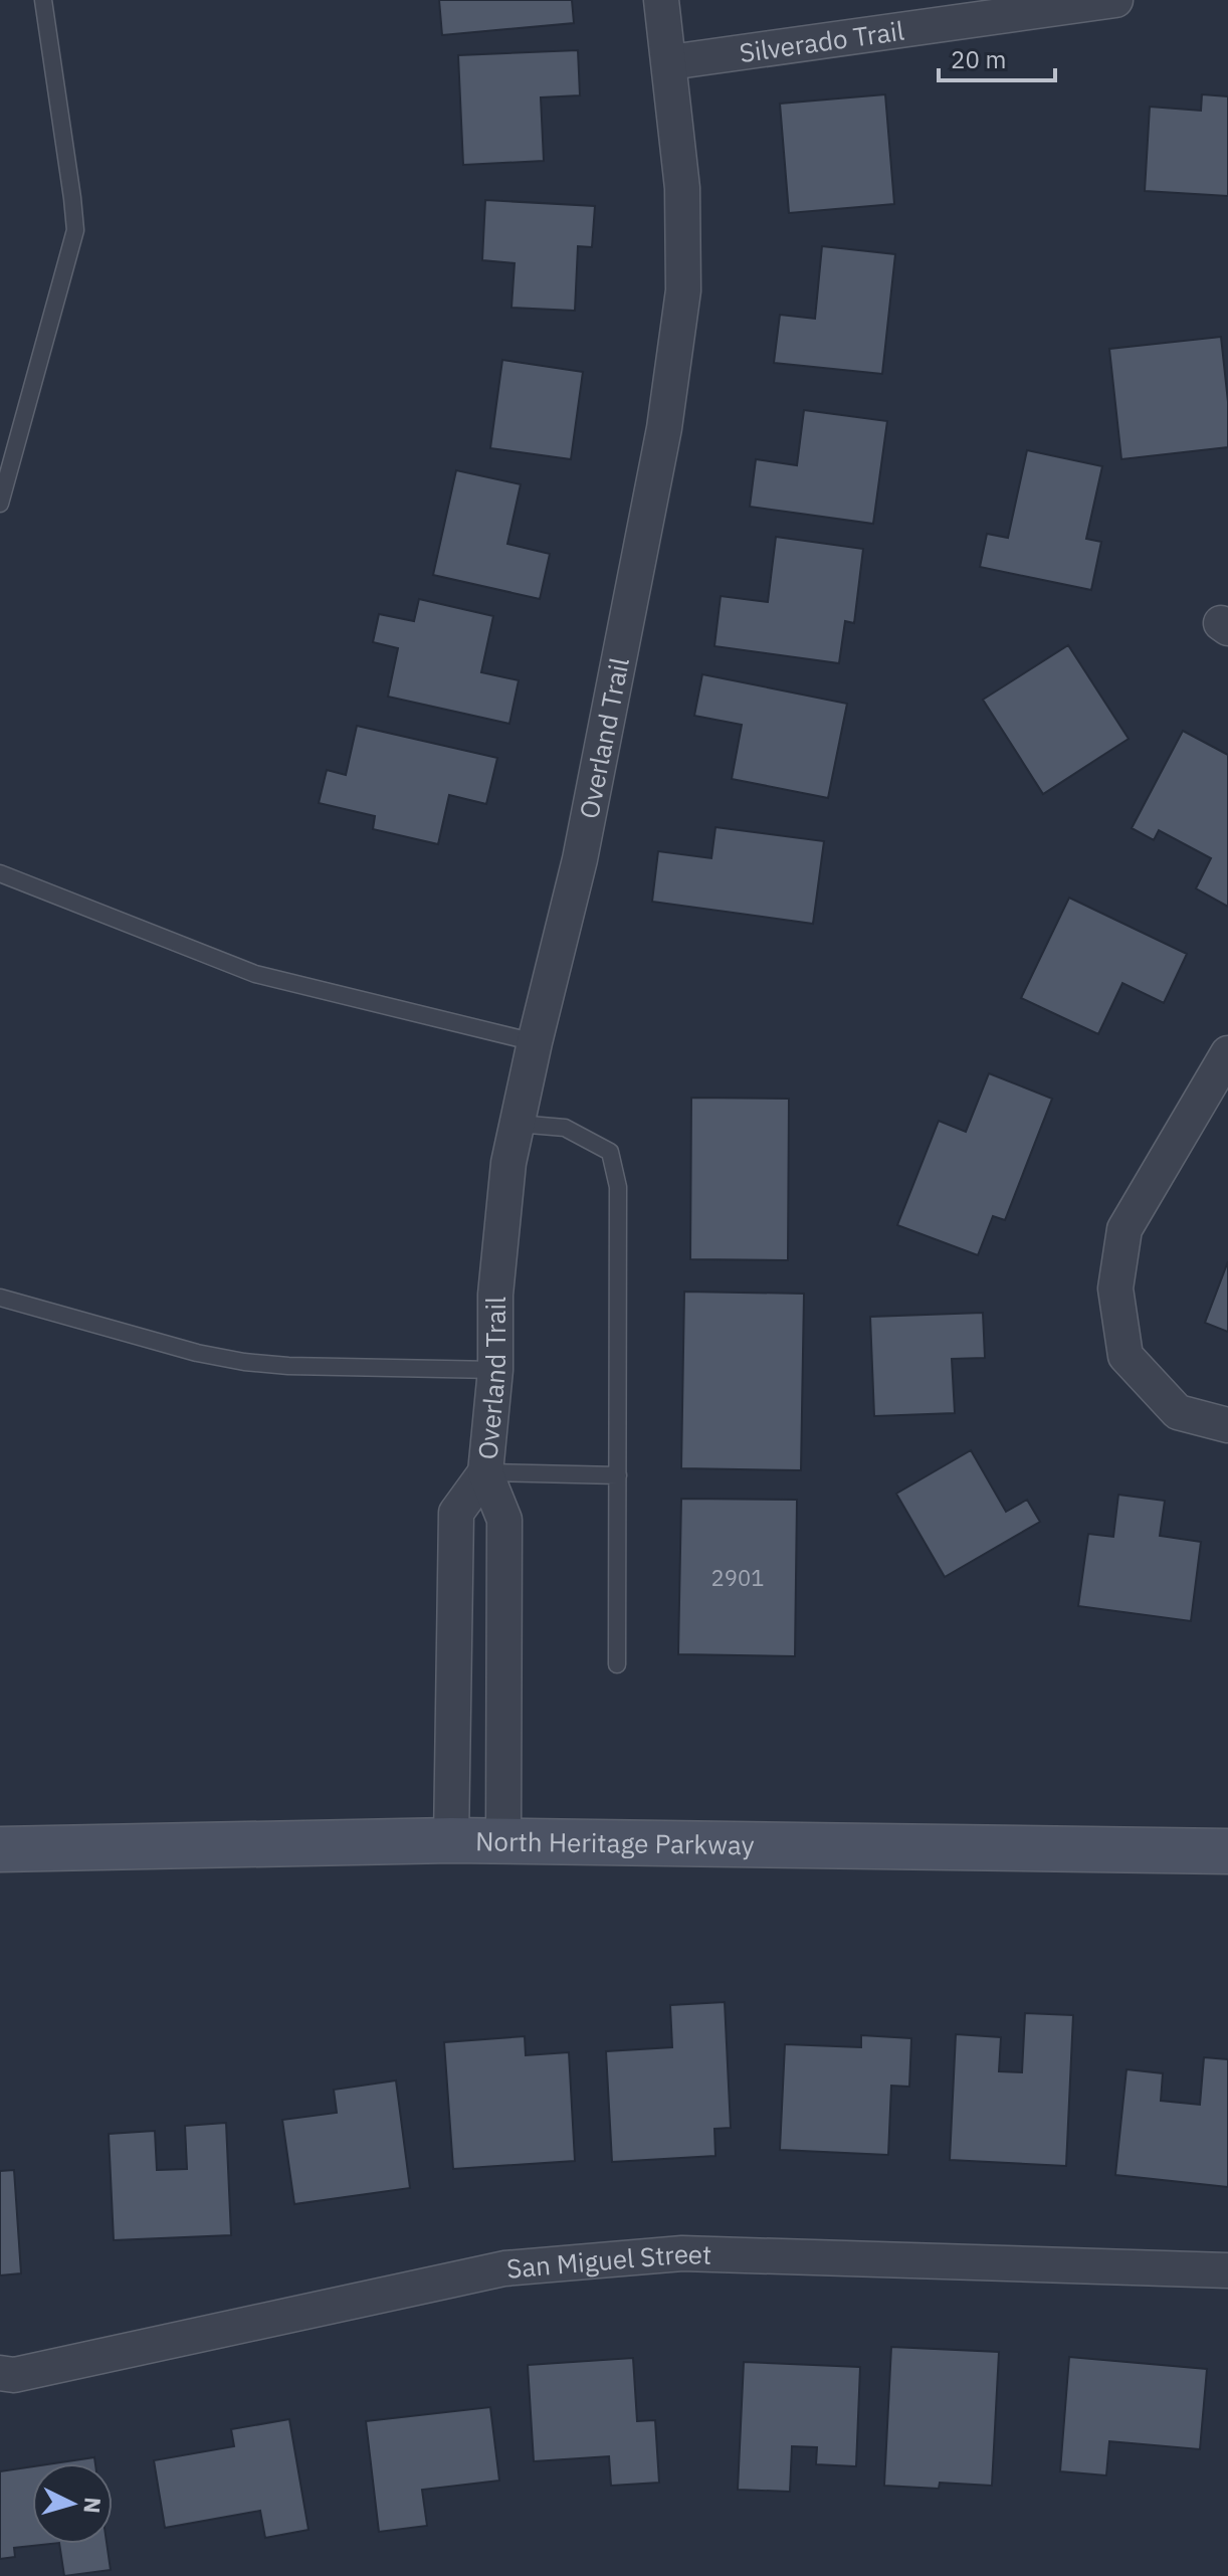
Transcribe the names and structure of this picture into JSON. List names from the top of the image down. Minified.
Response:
{"streets":{"main road":["North Heritage Parkway"],"street":["Silverado Trail","Overland Trail","San Miguel Street"]},"crossings":[["Silverado Trail","Overland Trail"],["Overland Trail","North Heritage Parkway"]],"house_numbers":["2901"],"scale_bar":"20 m","north":"right"}
